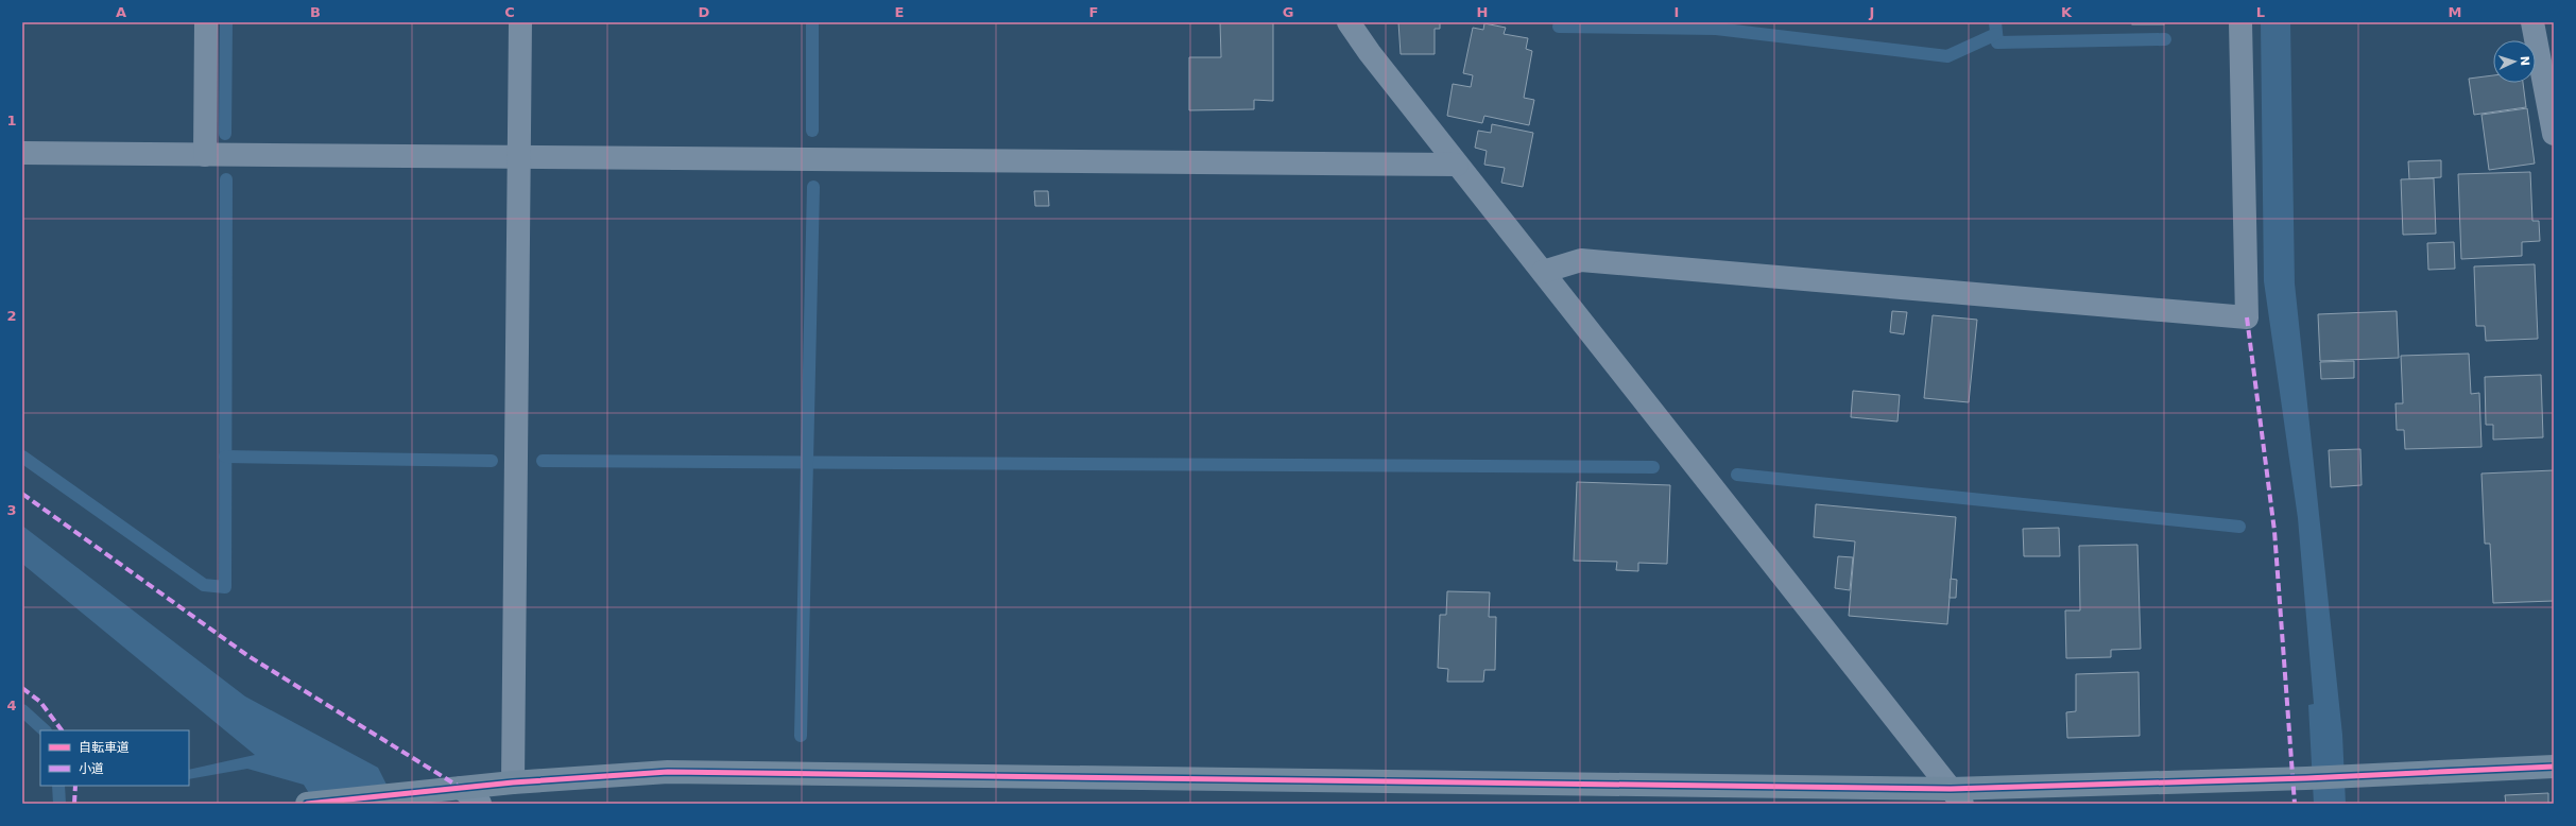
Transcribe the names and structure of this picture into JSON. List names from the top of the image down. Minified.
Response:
{"legend":["自転車道","小道"],"north":"right","grid":{"columns":["A","B","C","D","E","F","G","H","I","J","K","L","M"],"rows":["1","2","3","4"]}}
